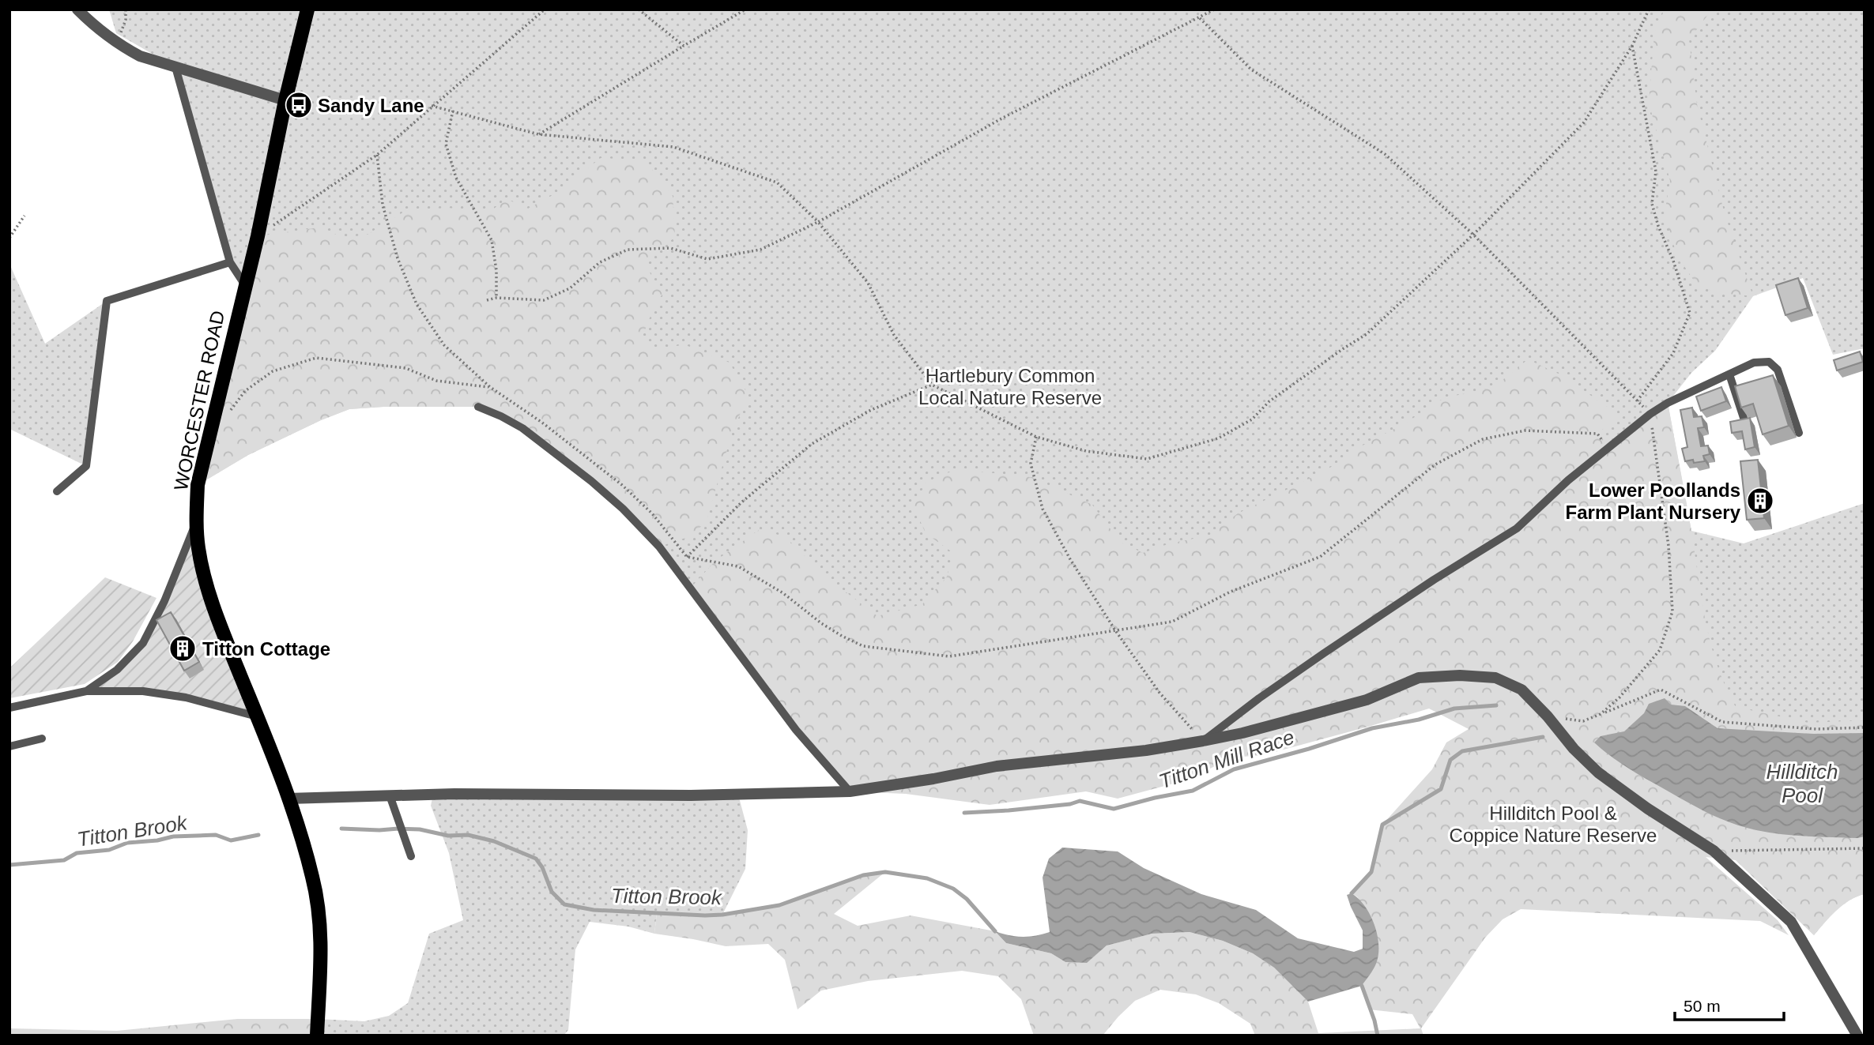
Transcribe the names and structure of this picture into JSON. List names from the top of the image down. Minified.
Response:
{"streets":{"main road":["WORCESTER ROAD"]},"water":["Titton Mill Race","Hillditch Pool","Titton Brook"],"parks":["Hartlebury Common Local Nature Reserve","Hillditch Pool & Coppice Nature Reserve"],"places":{"bus stop":["Sandy Lane"],"building":["Lower Poollands Farm Plant Nursery","Titton Cottage"]},"scale_bar":"50 m"}
